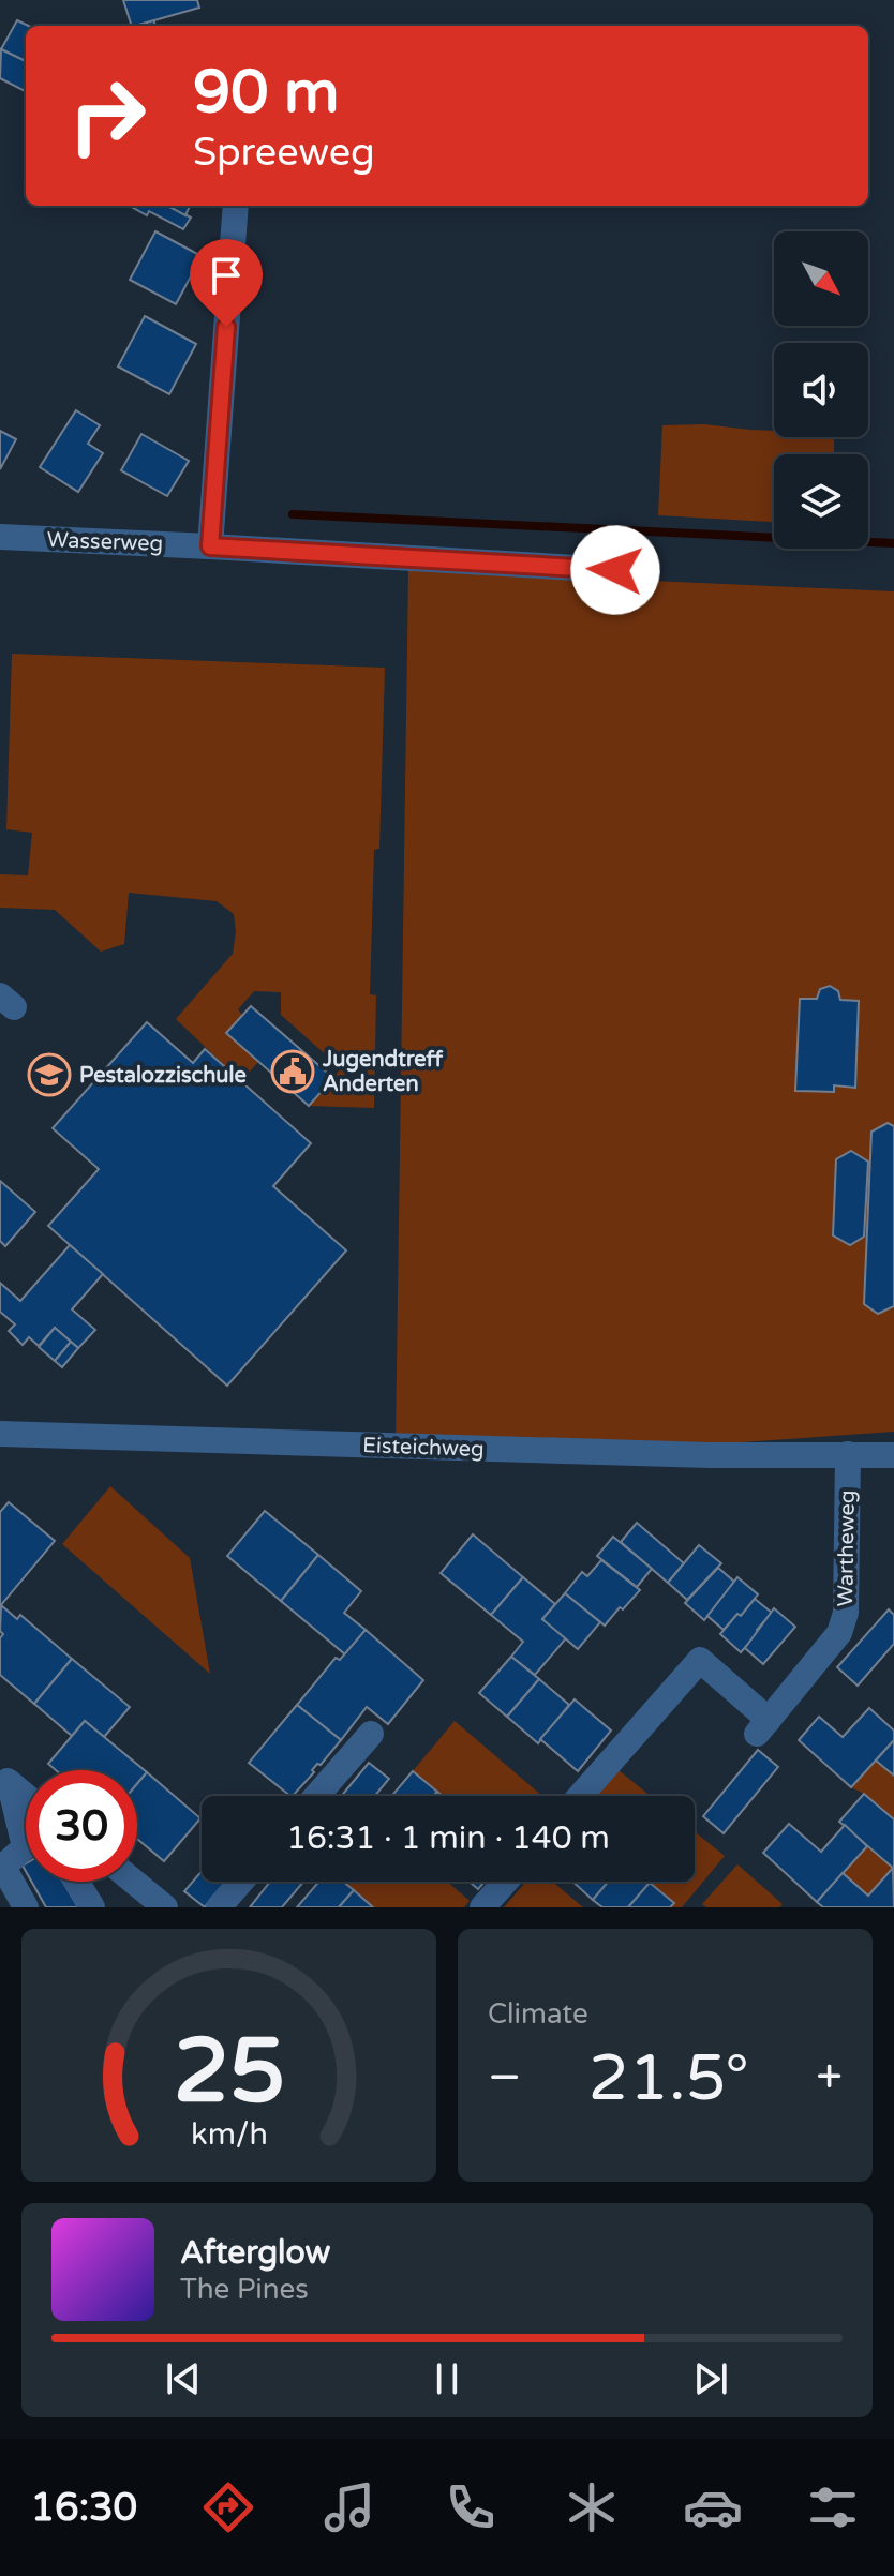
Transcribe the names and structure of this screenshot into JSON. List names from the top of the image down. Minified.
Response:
{"streets":{"street":["Wasserweg","Eisteichweg","Wartheweg"]},"crossings":[["Eisteichweg","Wartheweg"]],"places":{"public building":["Jugendtreff Anderten"],"school or university":["Pestalozzischule"]},"north":"bottom right","page":{"turn":["90 m","Spreeweg"],"limit":"30","trip":"16:31 · 1 min · 140 m","tile":"Climate","heat":["−","21.5°","+"],"song":["Afterglow","The Pines"],"tabs":"16:30","gauge":["25","km/h"]}}
